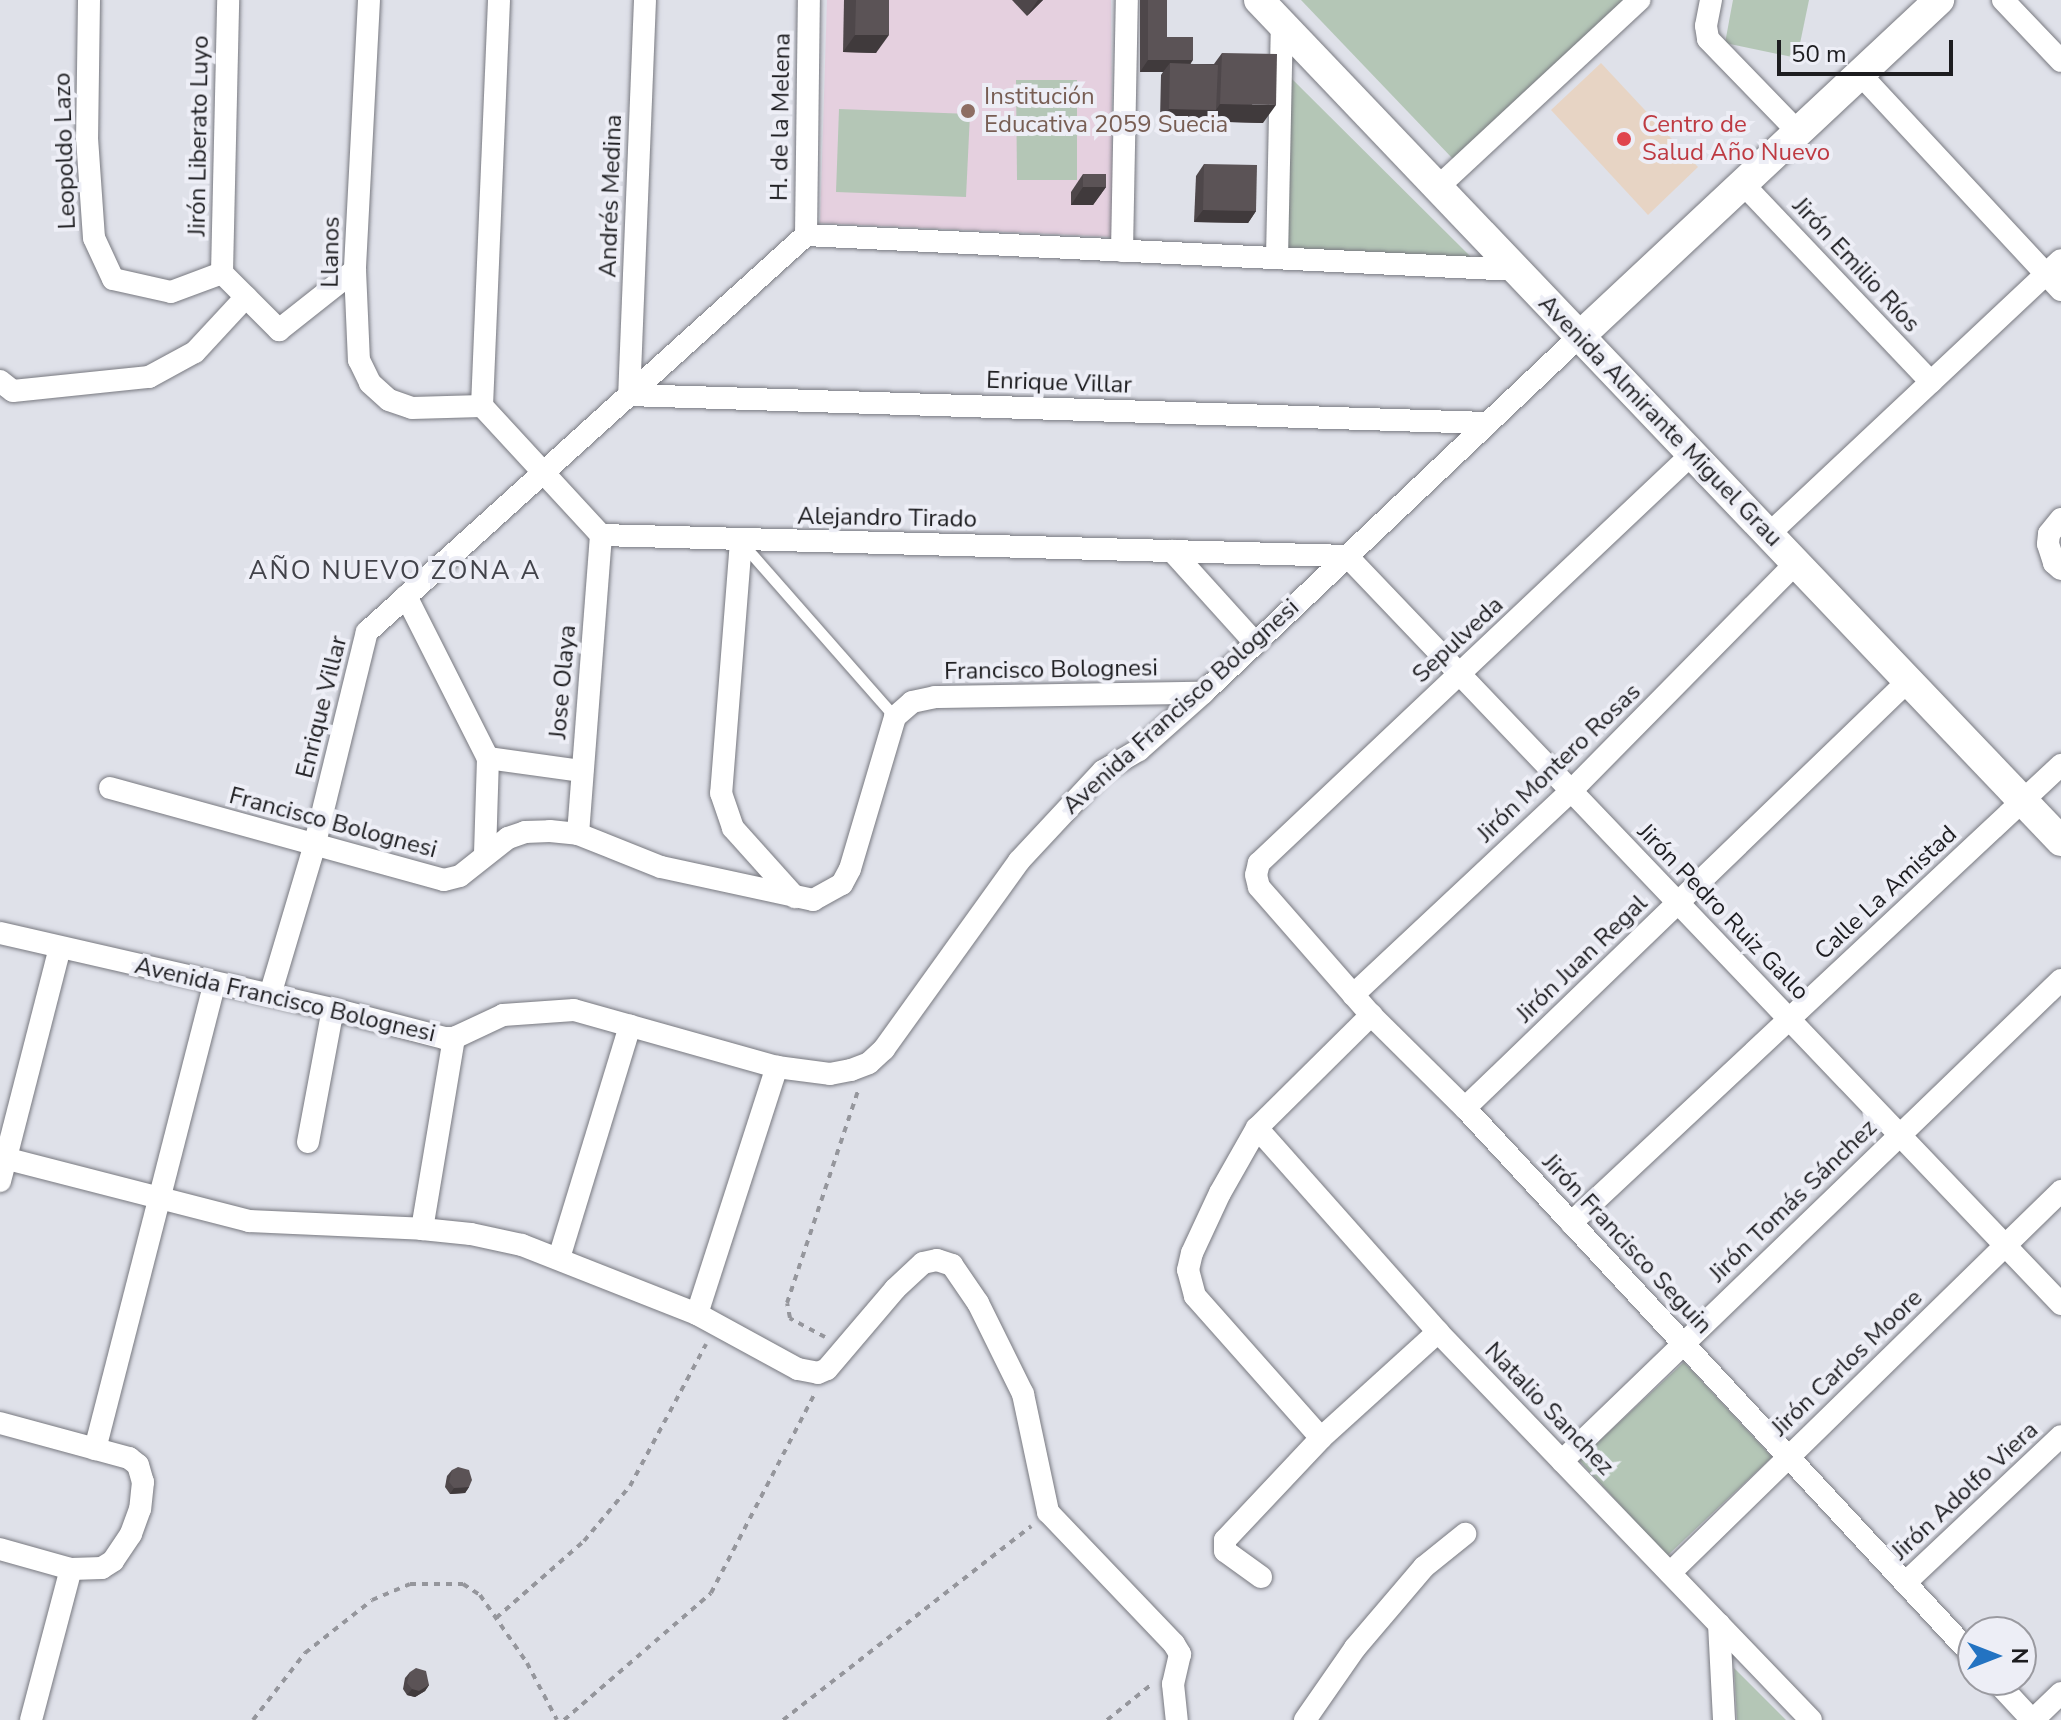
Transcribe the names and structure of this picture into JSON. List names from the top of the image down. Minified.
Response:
{"streets":{"street":["H. de la Melena","Jirón Liberato Luyo","Leopoldo Lazo","Andrés Medina","Llanos","Jirón Emilio Ríos","Enrique Villar","Avenida Almirante Miguel Grau","Alejandro Tirado","Sepulveda","Francisco Bolognesi","Jose Olaya","Avenida Francisco Bolognesi","Jirón Montero Rosas","Calle La Amistad","Jirón Pedro Ruiz Gallo","Jirón Juan Regal","Jirón Tomás Sánchez","Jirón Francisco Seguin","Jirón Carlos Moore","Natalio Sanchez","Jirón Adolfo Viera"]},"crossings":[["H. de la Melena","Enrique Villar"],["Jirón Liberato Luyo","Leopoldo Lazo"],["Andrés Medina","Enrique Villar"],["Jirón Emilio Ríos","Avenida Francisco Bolognesi"],["Enrique Villar","Francisco Bolognesi"],["Enrique Villar","Avenida Francisco Bolognesi"],["Avenida Almirante Miguel Grau","Sepulveda"],["Avenida Almirante Miguel Grau","Avenida Francisco Bolognesi"],["Avenida Almirante Miguel Grau","Jirón Montero Rosas"],["Avenida Almirante Miguel Grau","Calle La Amistad"],["Avenida Almirante Miguel Grau","Jirón Juan Regal"],["Alejandro Tirado","Jose Olaya"],["Alejandro Tirado","Avenida Francisco Bolognesi"],["Alejandro Tirado","Jirón Pedro Ruiz Gallo"],["Sepulveda","Jirón Pedro Ruiz Gallo"],["Sepulveda","Jirón Francisco Seguin"],["Francisco Bolognesi","Jose Olaya"],["Francisco Bolognesi","Avenida Francisco Bolognesi"],["Avenida Francisco Bolognesi","Jirón Pedro Ruiz Gallo"],["Jirón Montero Rosas","Jirón Pedro Ruiz Gallo"],["Jirón Montero Rosas","Jirón Francisco Seguin"],["Calle La Amistad","Jirón Pedro Ruiz Gallo"],["Calle La Amistad","Jirón Francisco Seguin"],["Jirón Pedro Ruiz Gallo","Jirón Juan Regal"],["Jirón Pedro Ruiz Gallo","Jirón Tomás Sánchez"],["Jirón Pedro Ruiz Gallo","Jirón Carlos Moore"],["Jirón Juan Regal","Jirón Francisco Seguin"],["Jirón Tomás Sánchez","Jirón Francisco Seguin"],["Jirón Tomás Sánchez","Natalio Sanchez"],["Jirón Francisco Seguin","Jirón Carlos Moore"],["Jirón Francisco Seguin","Jirón Adolfo Viera"],["Jirón Carlos Moore","Natalio Sanchez"]],"districts":["AÑO NUEVO ZONA A"],"places":["Institución Educativa 2059 Suecia","Centro de Salud Año Nuevo"],"scale_bar":"50 m","north":"right"}
